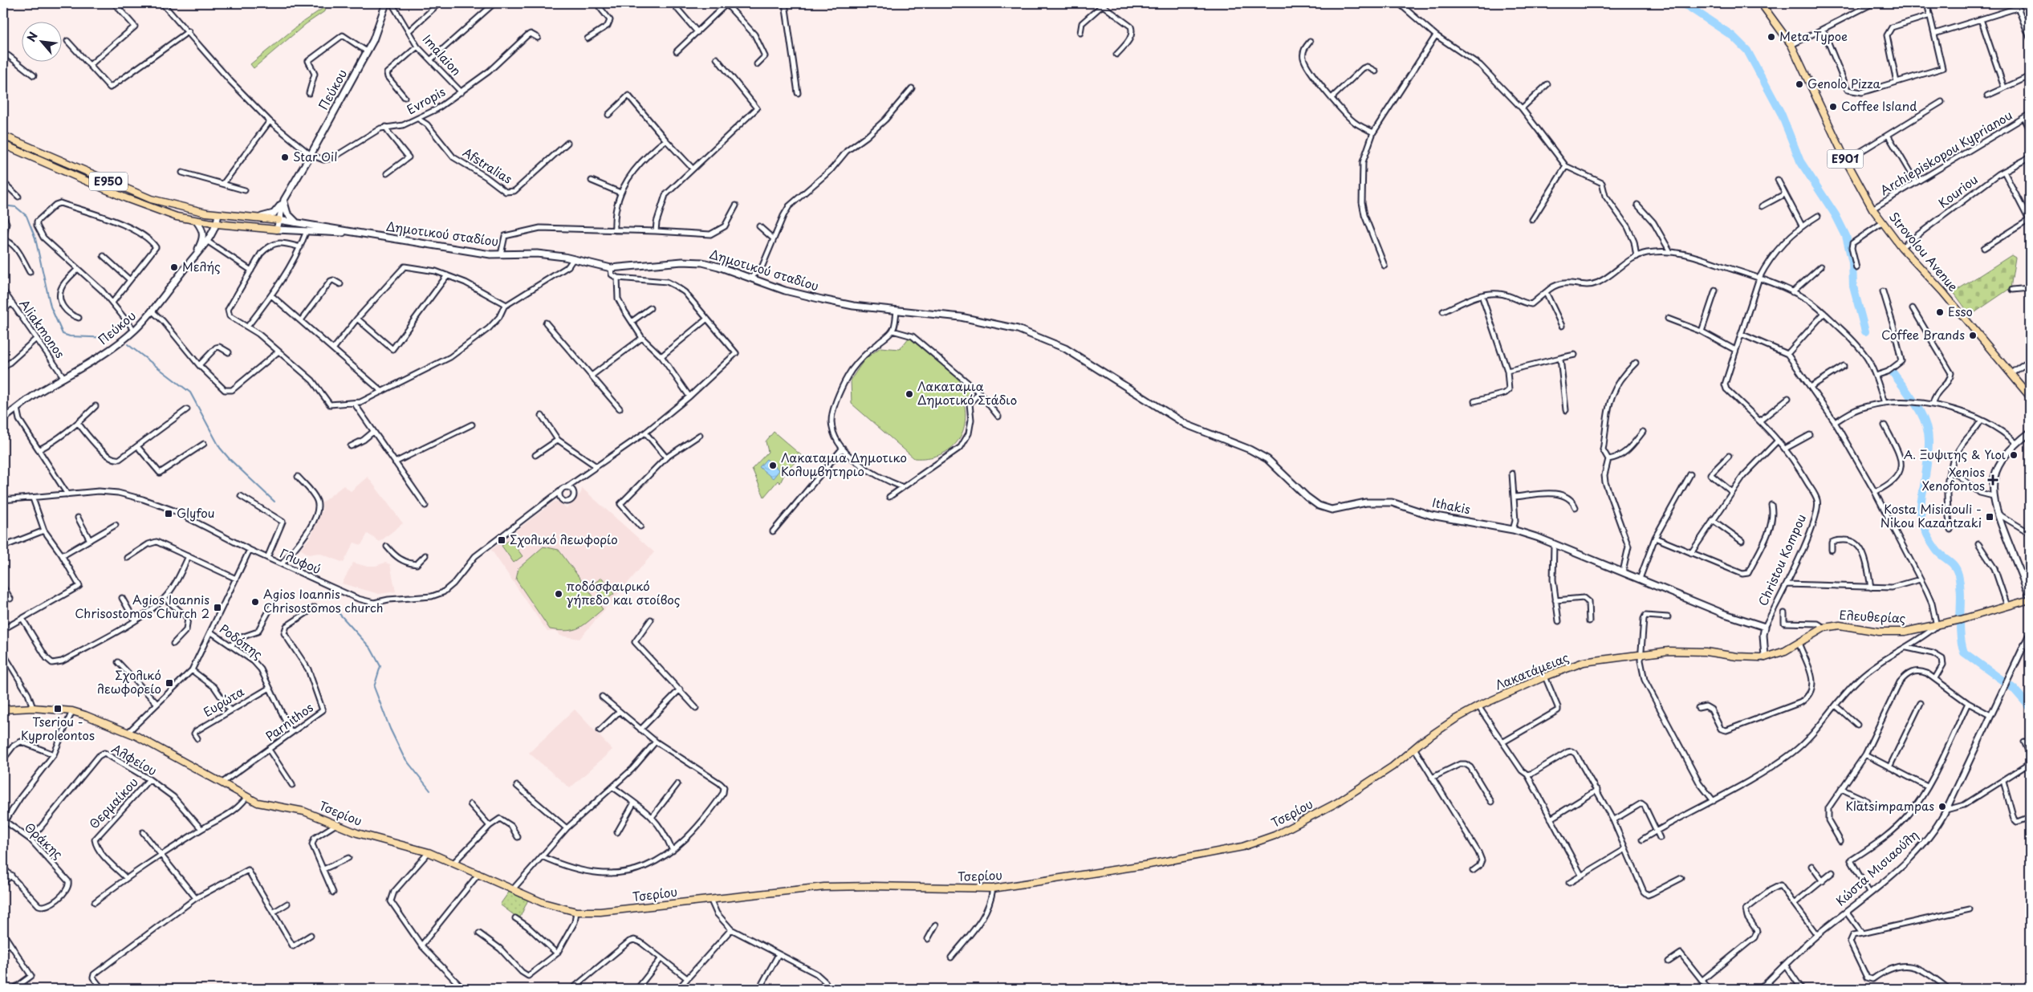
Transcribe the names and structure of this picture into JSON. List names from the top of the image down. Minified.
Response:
{"streets":{"main road":["Πεύκου","E901","E950","Δημοτικού σταδίου","Strovolou Avenue","Ithakis","Christou Kompou","Ελευθερίας","Λακατάμειας","Τσερίου"],"street":["Imalaion","Evropis","Archiepiskopou Kyprianou","Afstralias","Kouriou","Aliakmonos","Γλυφού","Ροδόπης","Ευρώτα","Parnithos","Αλφείου","Θερμαίκου","Θράκης","Κώστα Μισιαούλη"]},"crossings":[["Imalaion","Evropis"],["Πεύκου","Evropis"],["Πεύκου","E950"],["Πεύκου","Aliakmonos"],["Evropis","Afstralias"],["Archiepiskopou Kyprianou","Strovolou Avenue"],["Kouriou","Strovolou Avenue"],["Δημοτικού σταδίου","Ithakis"],["Ithakis","Christou Kompou"],["Christou Kompou","Ελευθερίας"],["Christou Kompou","Λακατάμειας"],["Ελευθερίας","Λακατάμειας"],["Ροδόπης","Ευρώτα"],["Ροδόπης","Parnithos"],["Λακατάμειας","Τσερίου"],["Parnithos","Τσερίου"],["Αλφείου","Θερμαίκου"],["Αλφείου","Θράκης"]],"places":{"other":["Meta Typoe","Genolo Pizza","Coffee Island","Star Oil","Μελής","Esso","Coffee Brands","Λακαταμια Δημοτικό Στάδιο","Α. Ξυψιτης & Υιοι","Λακαταμια Δημοτικο Κολυμβητηριο","ποδόσφαιρικό γήπεδο και στοίβος","Agios Ioannis Chrisostomos church","Klatsimpampas"],"health":["Xenios Xenofontos"],"transit":["Glyfou","Kosta Misiaouli - Nikou Kazantzaki","Σχολικό λεωφορίο","Agios Ioannis Chrisostomos Church 2","Σχολικό λεωφορείο","Tseriou - Kyproleontos"]},"north":"top left"}
